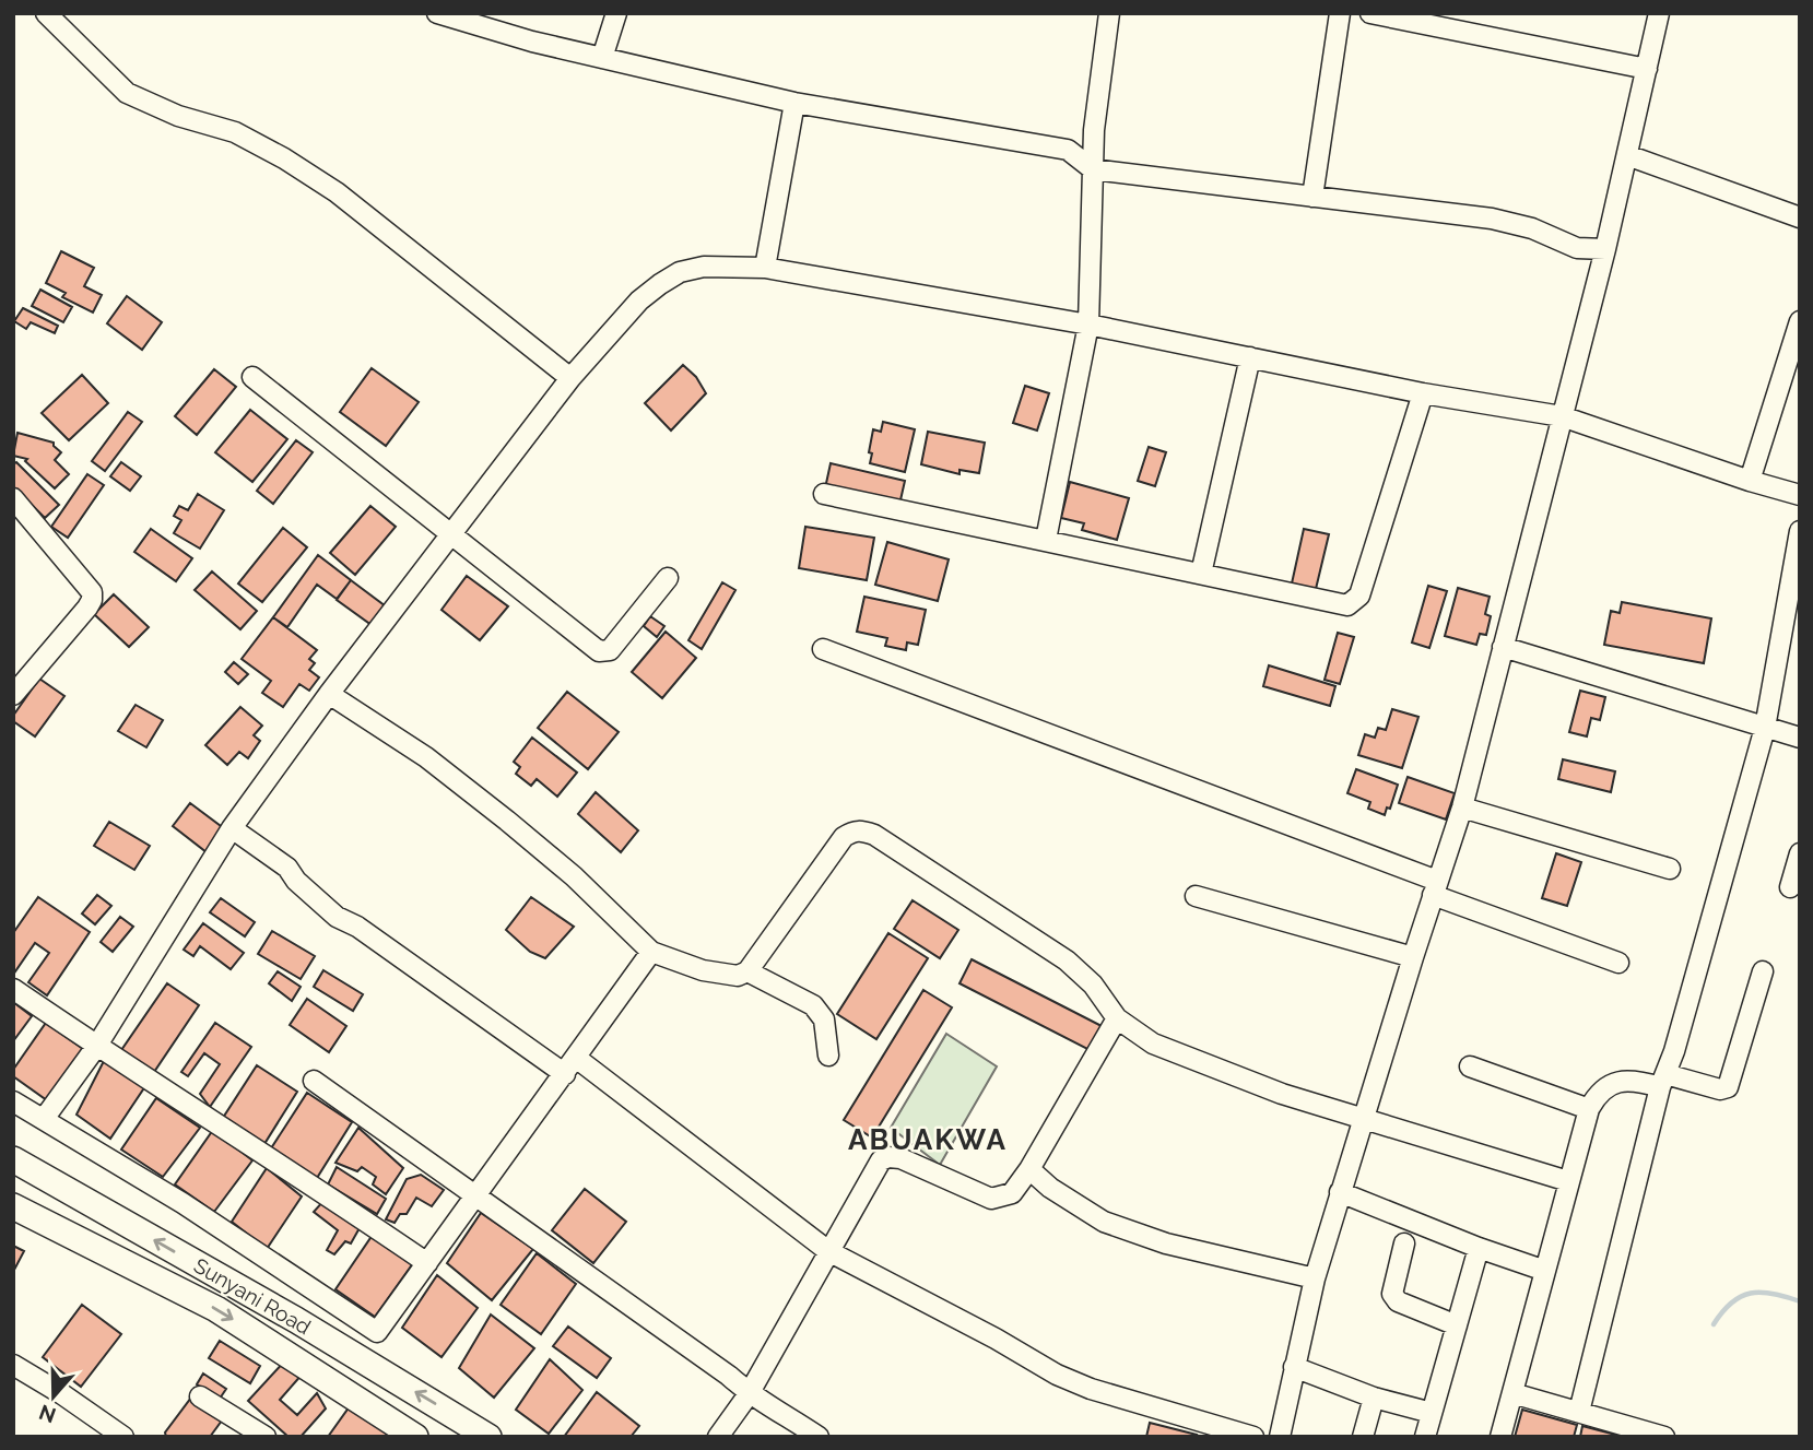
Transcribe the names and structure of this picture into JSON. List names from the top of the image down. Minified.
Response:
{"streets":{"main road":["Sunyani Road"]},"districts":["ABUAKWA"],"north":"bottom"}
